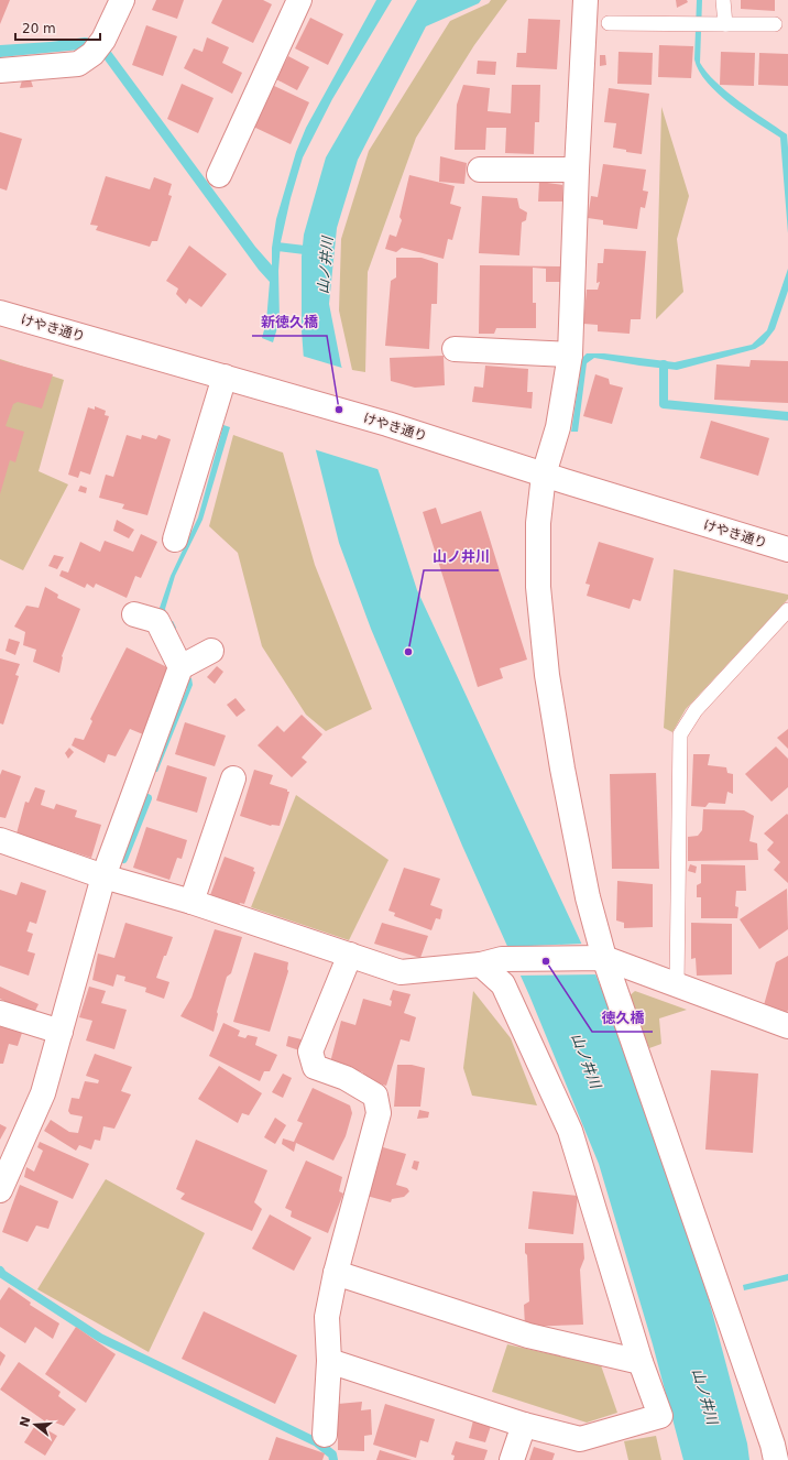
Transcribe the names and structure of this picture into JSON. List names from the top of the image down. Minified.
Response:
{"streets":{"street":["けやき通り"]},"water":["山ノ井川"],"places":["新徳久橋","山ノ井川","徳久橋"],"scale_bar":"20 m","north":"left"}
